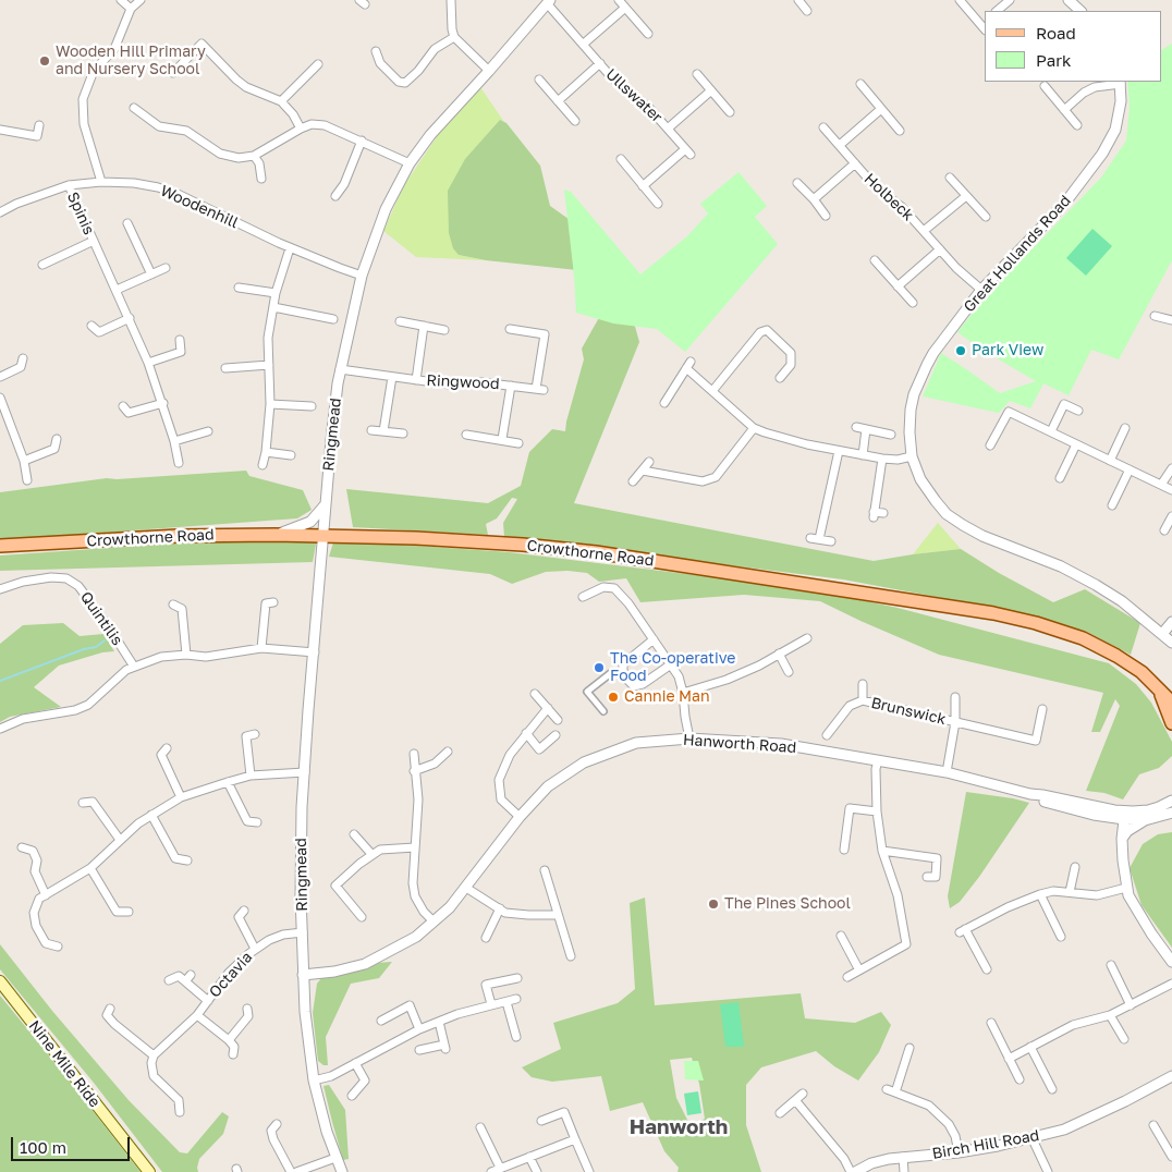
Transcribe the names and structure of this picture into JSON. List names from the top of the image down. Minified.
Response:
{"streets":{"main road":["Crowthorne Road","Nine Mile Ride"],"street":["Ullswater","Holbeck","Woodenhill","Spinis","Great Hollands Road","Ringwood","Ringmead","Quintilis","Brunswick","Hanworth Road","Octavia","Birch Hill Road"]},"crossings":[["Ullswater","Ringmead"],["Holbeck","Great Hollands Road"],["Woodenhill","Spinis"],["Woodenhill","Ringmead"],["Ringwood","Ringmead"],["Ringmead","Crowthorne Road"],["Ringmead","Hanworth Road"],["Ringmead","Octavia"],["Brunswick","Hanworth Road"]],"districts":["Hanworth"],"places":["Wooden Hill Primary and Nursery School","Park View","The Co-operative Food","Cannie Man","The Pines School"],"legend":["Road","Park"],"scale_bar":"100 m"}
